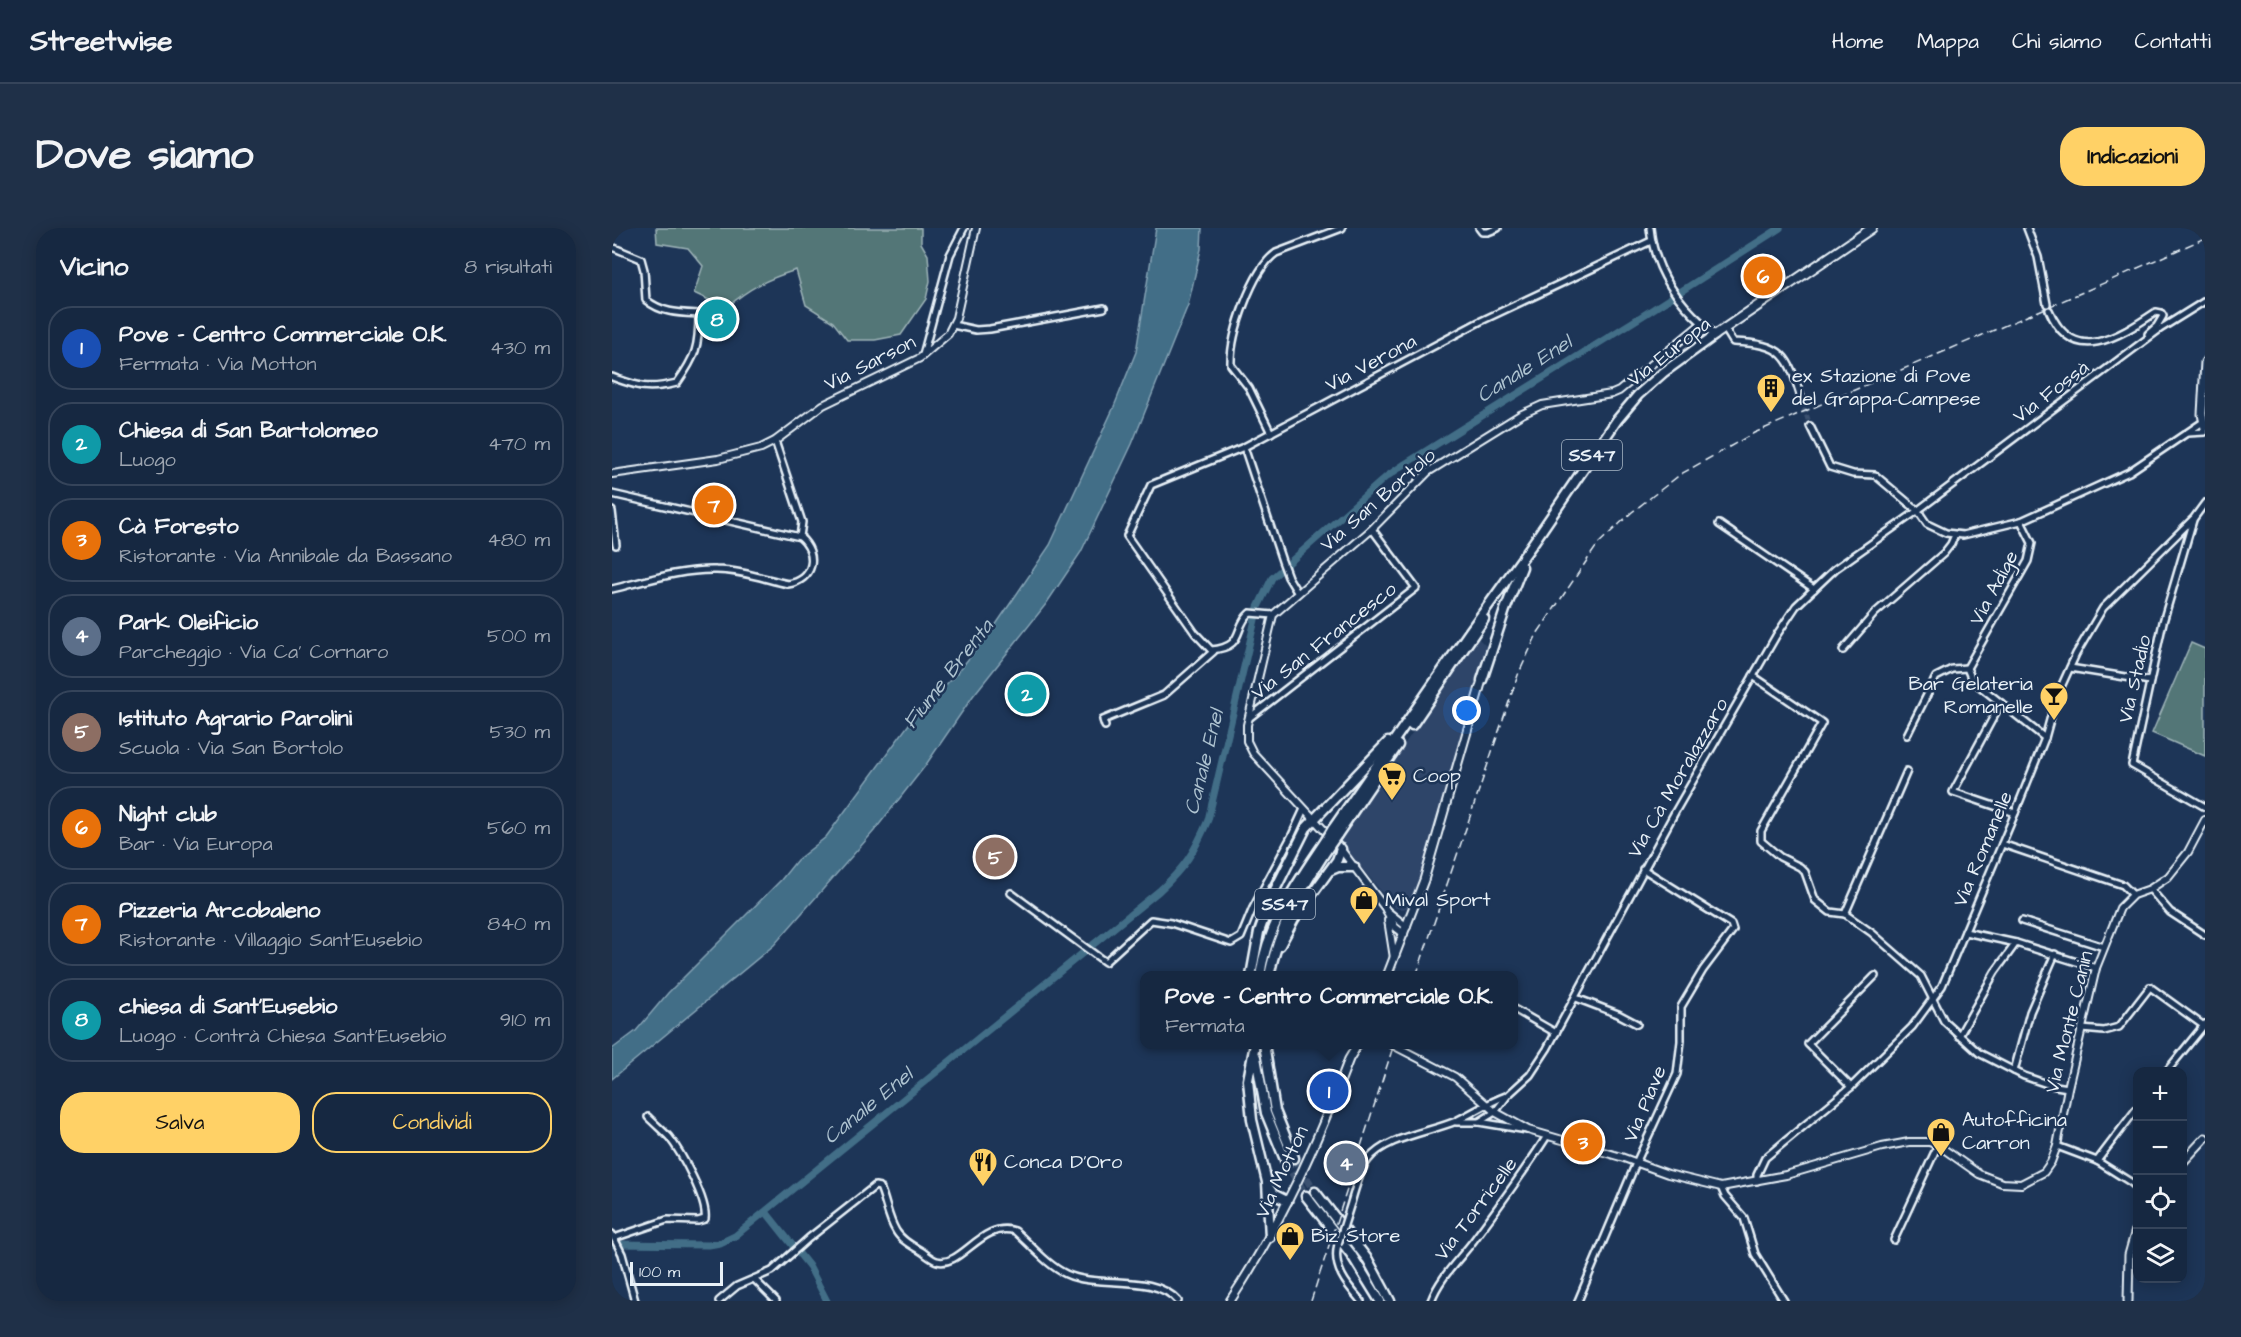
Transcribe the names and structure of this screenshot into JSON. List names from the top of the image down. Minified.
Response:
{"streets":{"highway":["Via Europa","SS47"],"main road":["Via Motton"],"street":["Via Sarson","Via Verona","Via Fossà","Via San Bortolo","Via Adige","Via San Francesco","Via Stadio","Via Cà Moralazzaro","Via Romanelle","Via Monte Canin","Via Piave","Via Torricelle"]},"crossings":[["Via Europa","SS47"],["Via Fossà","Via Cà Moralazzaro"],["Via San Bortolo","Via San Francesco"],["Via Stadio","Via Romanelle"],["Via Cà Moralazzaro","Via Piave"]],"water":["Canale Enel","Fiume Brenta"],"places":{"building":["ex Stazione di Pove del Grappa-Campese"],"bar":["Bar Gelateria Romanelle"],"supermarket":["Coop"],"shop":["Mival Sport","Autofficina Carron","Biz Store"],"restaurant":["Conca D'Oro"]},"scale_bar":"100 m","page":{"header":"Streetwise","nav":["Home","Mappa","Chi siamo","Contatti"],"title":"Dove siamo","buttons":["Indicazioni",["Salva","Condividi"]],"heading":["Vicino","8 risultati"],"pins":["6","8","7","2","5","1","3","4"],"list":[{"mark":"1","name":"Pove - Centro Commerciale O.K.","note":"Fermata · Via Motton","value":"430 m"},{"mark":"2","name":"Chiesa di San Bartolomeo","note":"Luogo","value":"470 m"},{"mark":"3","name":"Cà Foresto","note":"Ristorante · Via Annibale da Bassano","value":"480 m"},{"mark":"4","name":"Park Oleificio","note":"Parcheggio · Via Ca' Cornaro","value":"500 m"},{"mark":"5","name":"Istituto Agrario Parolini","note":"Scuola · Via San Bortolo","value":"530 m"},{"mark":"6","name":"Night club","note":"Bar · Via Europa","value":"560 m"},{"mark":"7","name":"Pizzeria Arcobaleno","note":"Ristorante · Villaggio Sant'Eusebio","value":"840 m"},{"mark":"8","name":"chiesa di Sant'Eusebio","note":"Luogo · Contrà Chiesa Sant'Eusebio","value":"910 m"}],"popup":["Pove - Centro Commerciale O.K.","Fermata"],"map_buttons":["+","−"],"scale":"100 m"}}
